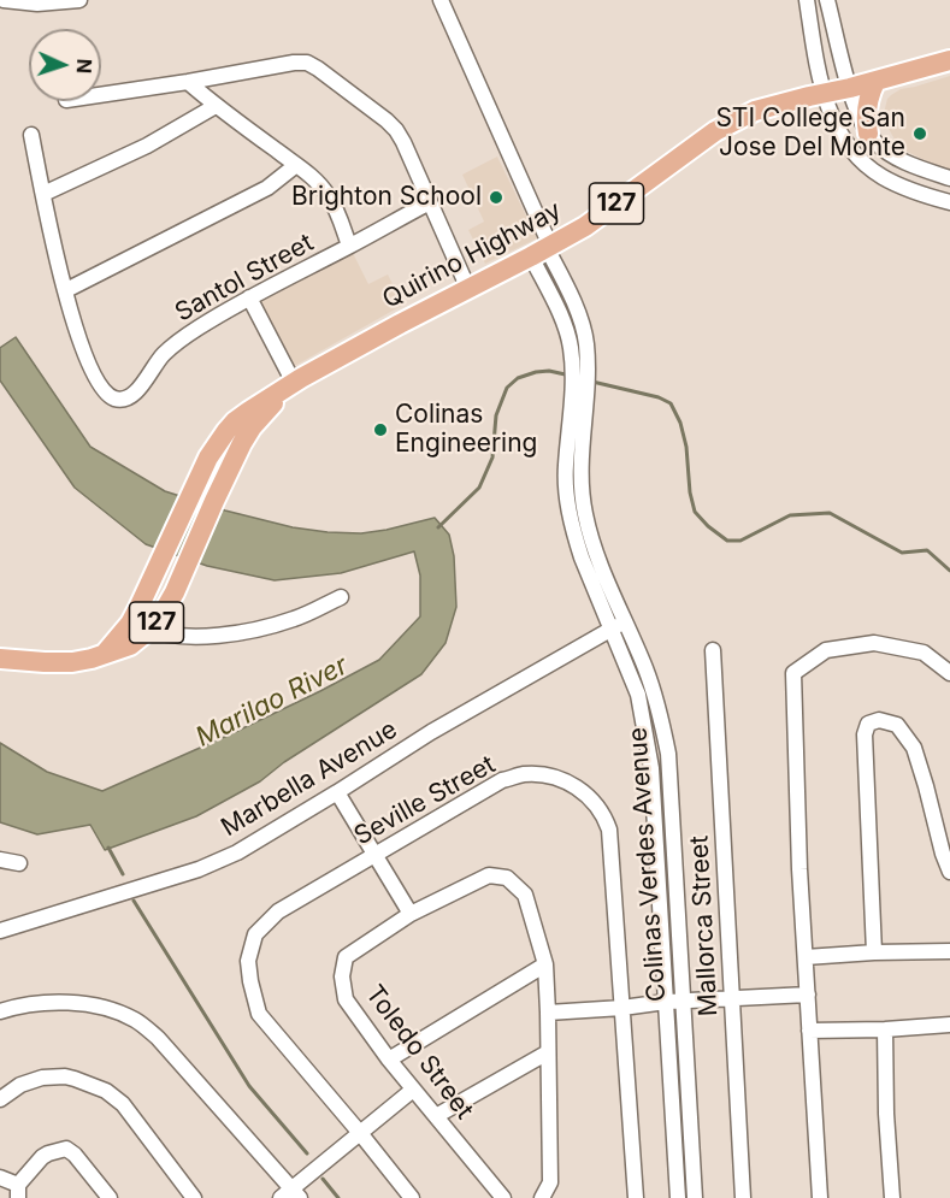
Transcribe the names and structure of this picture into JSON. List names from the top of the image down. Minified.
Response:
{"streets":{"main road":["127","Quirino Highway"],"street":["Santol Street","Marbella Avenue","Seville Street","Colinas Verdes Avenue","Mallorca Street","Toledo Street"]},"crossings":[["Quirino Highway","Colinas Verdes Avenue"],["Marbella Avenue","Colinas Verdes Avenue"]],"water":["Marilao River"],"places":["STI College San Jose Del Monte","Brighton School","Colinas Engineering"],"north":"right"}
